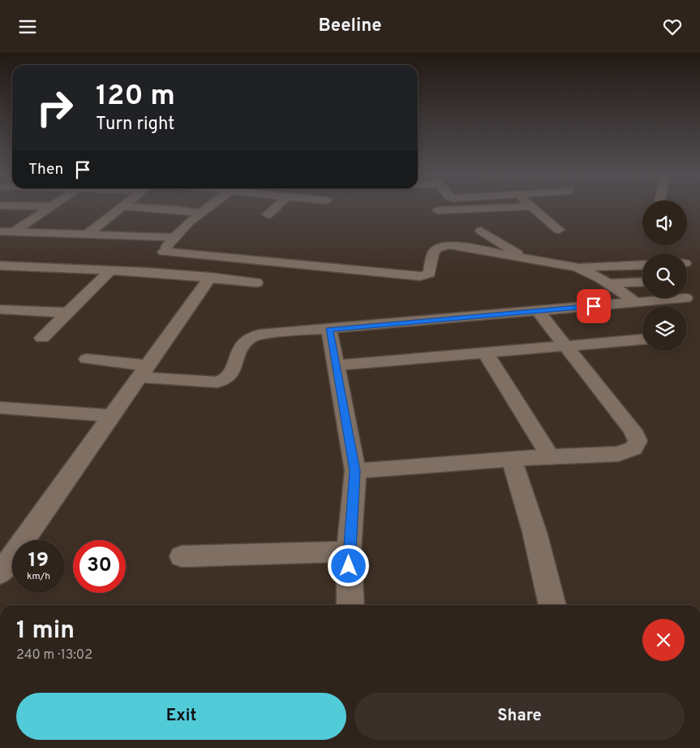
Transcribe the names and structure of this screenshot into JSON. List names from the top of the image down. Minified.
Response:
{"page":{"header":"Beeline","turn":["120 m","Turn right"],"then":"Then","speed":"19 km/h","limit":"30","heading":["1 min","240 m · 13:02"],"buttons":["Exit","Share"]}}
